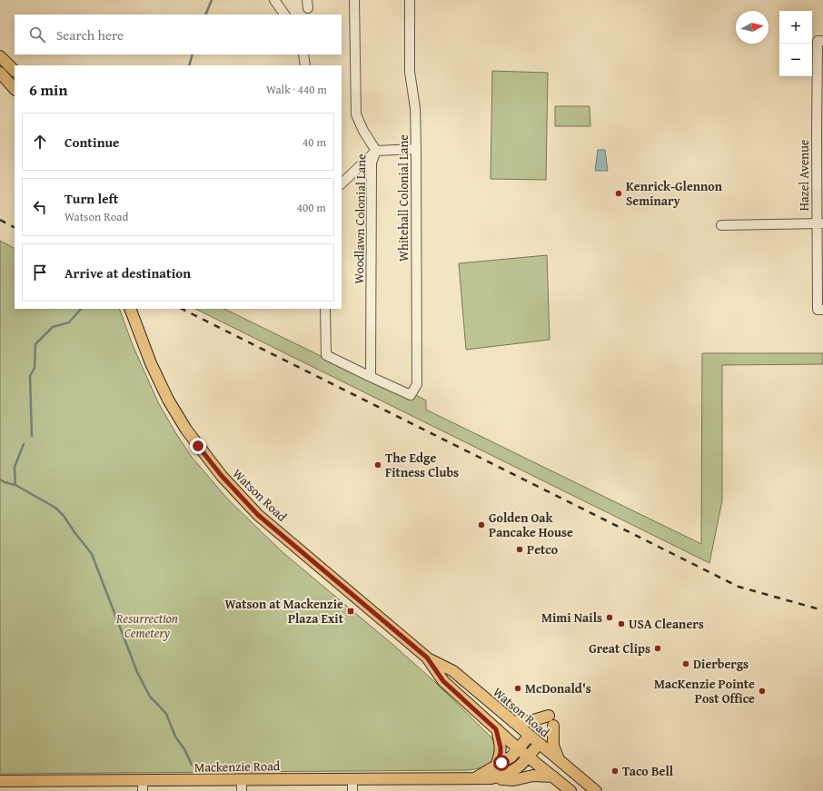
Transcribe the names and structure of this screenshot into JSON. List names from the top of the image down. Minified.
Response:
{"streets":{"main road":["Watson Road","Mackenzie Road"],"street":["Hazel Avenue","Whitehall Colonial Lane","Woodlawn Colonial Lane"]},"crossings":[["Whitehall Colonial Lane","Woodlawn Colonial Lane"],["Watson Road","Mackenzie Road"]],"parks":["Resurrection Cemetery"],"places":{"other":["Kenrick-Glennon Seminary","The Edge Fitness Clubs","Golden Oak Pancake House","Petco","Mimi Nails","USA Cleaners","Great Clips","Dierbergs","McDonald's","MacKenzie Pointe Post Office","Taco Bell"],"transit":["Watson at Mackenzie Plaza Exit"]},"north":"right","page":{"map_buttons":["+","−"],"search":"Search here","heading":["6 min","Walk · 440 m"],"list":[["Continue","40 m"],["Turn left","Watson Road","400 m"],"Arrive at destination"]}}
